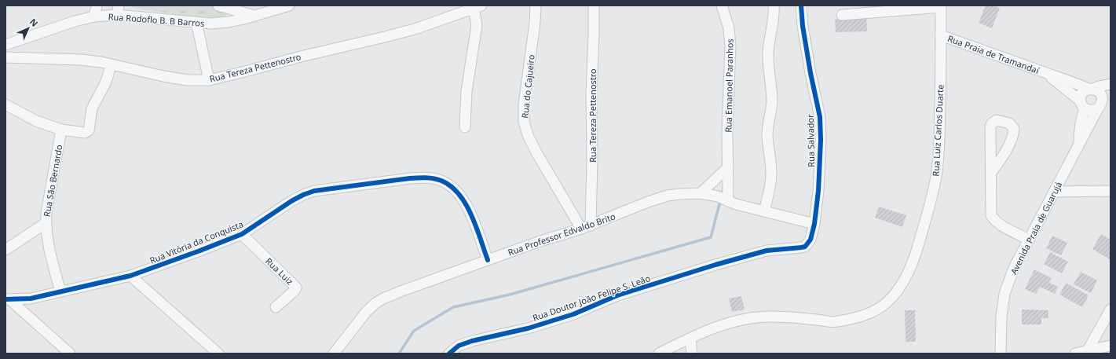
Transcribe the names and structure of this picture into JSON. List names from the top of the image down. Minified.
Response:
{"streets":{"street":["Rua Rodoflo B. B Barros","Rua Praia de Tramandaí","Rua Tereza Pettenostro","Rua Emanoel Paranhos","Rua do Cajueiro","Rua Luiz Carlos Duarte","Rua Salvador","Rua São Bernardo","Avenida Praia de Guarujá","Rua Professor Edvaldo Brito","Rua Vitória da Conquista","Rua Luiz","Rua Doutor João Felipe S. Leão"]},"crossings":[["Rua Praia de Tramandaí","Rua Luiz Carlos Duarte"],["Rua Praia de Tramandaí","Avenida Praia de Guarujá"],["Rua Tereza Pettenostro","Rua Professor Edvaldo Brito"],["Rua Emanoel Paranhos","Rua Professor Edvaldo Brito"],["Rua do Cajueiro","Rua Professor Edvaldo Brito"],["Rua Salvador","Rua Professor Edvaldo Brito"],["Rua Salvador","Rua Doutor João Felipe S. Leão"],["Rua São Bernardo","Rua Vitória da Conquista"],["Rua Professor Edvaldo Brito","Rua Vitória da Conquista"],["Rua Vitória da Conquista","Rua Luiz"]],"north":"top right"}
